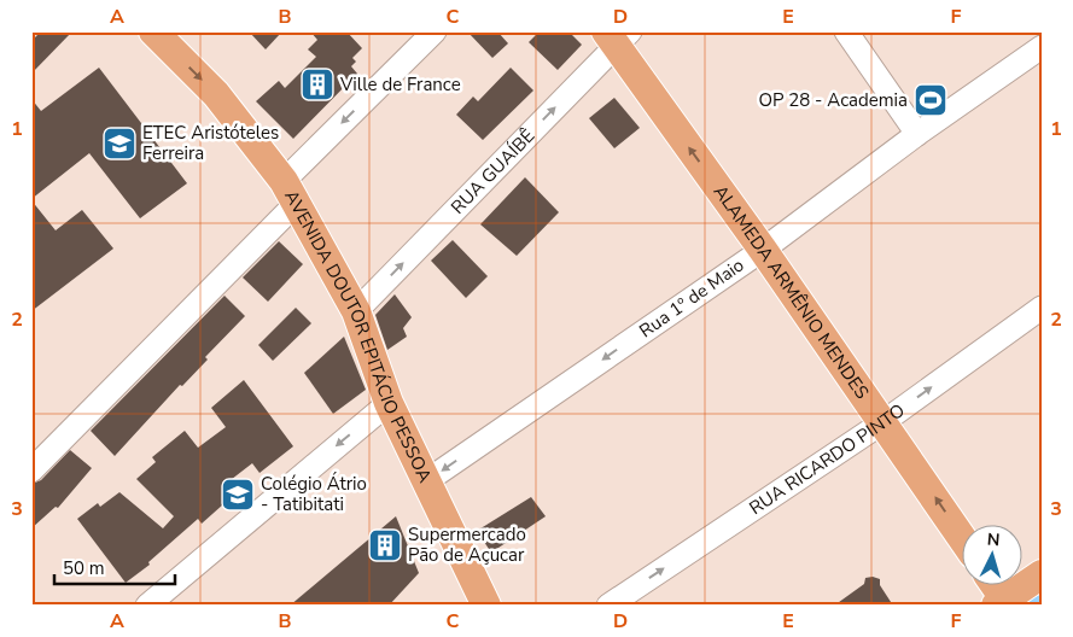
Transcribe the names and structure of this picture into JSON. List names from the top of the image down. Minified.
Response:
{"streets":{"main road":["ALAMEDA ARMÊNIO MENDES","AVENIDA DOUTOR EPITÁCIO PESSOA"],"street":["RUA GUAÍBÊ","Rua 1º de Maio","RUA RICARDO PINTO"]},"crossings":[["RUA GUAÍBÊ","ALAMEDA ARMÊNIO MENDES"],["RUA GUAÍBÊ","AVENIDA DOUTOR EPITÁCIO PESSOA"],["ALAMEDA ARMÊNIO MENDES","Rua 1º de Maio"],["ALAMEDA ARMÊNIO MENDES","RUA RICARDO PINTO"],["Rua 1º de Maio","AVENIDA DOUTOR EPITÁCIO PESSOA"]],"one_way":["ALAMEDA ARMÊNIO MENDES","Rua 1º de Maio","RUA RICARDO PINTO"],"places":{"building":["Ville de France","Supermercado Pão de Açucar"],"sports":["OP 28 - Academia"],"school or university":["ETEC Aristóteles Ferreira","Colégio Átrio - Tatibitati"]},"scale_bar":"50 m","north":"top","grid":{"columns":["A","B","C","D","E","F"],"rows":["1","2","3"]}}
